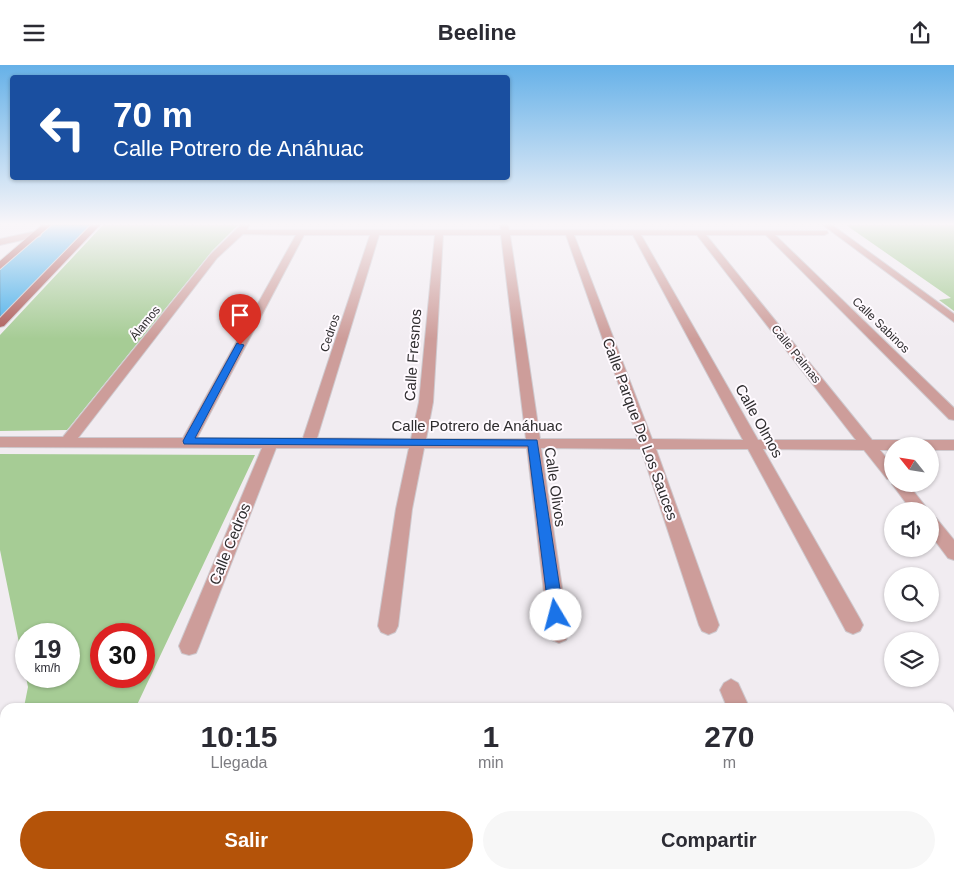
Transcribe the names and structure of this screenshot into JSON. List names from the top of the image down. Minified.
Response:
{"streets":{"street":["Álamos","Calle Sabinos","Cedros","Calle Palmas","Calle Fresnos","Calle Olmos","Calle Potrero de Anáhuac","Calle Parque De Los Sauces","Calle Olivos","Calle Cedros"]},"crossings":[["Álamos","Calle Potrero de Anáhuac"],["Cedros","Calle Potrero de Anáhuac"],["Calle Palmas","Calle Potrero de Anáhuac"],["Calle Fresnos","Calle Potrero de Anáhuac"],["Calle Olmos","Calle Potrero de Anáhuac"],["Calle Potrero de Anáhuac","Calle Parque De Los Sauces"],["Calle Potrero de Anáhuac","Calle Olivos"],["Calle Potrero de Anáhuac","Calle Cedros"]],"north":"top left","page":{"header":"Beeline","turn":["70 m","Calle Potrero de Anáhuac"],"speed":"19 km/h","limit":"30","eta":["10:15","Llegada","1","min","270","m"],"buttons":["Salir","Compartir"]}}
